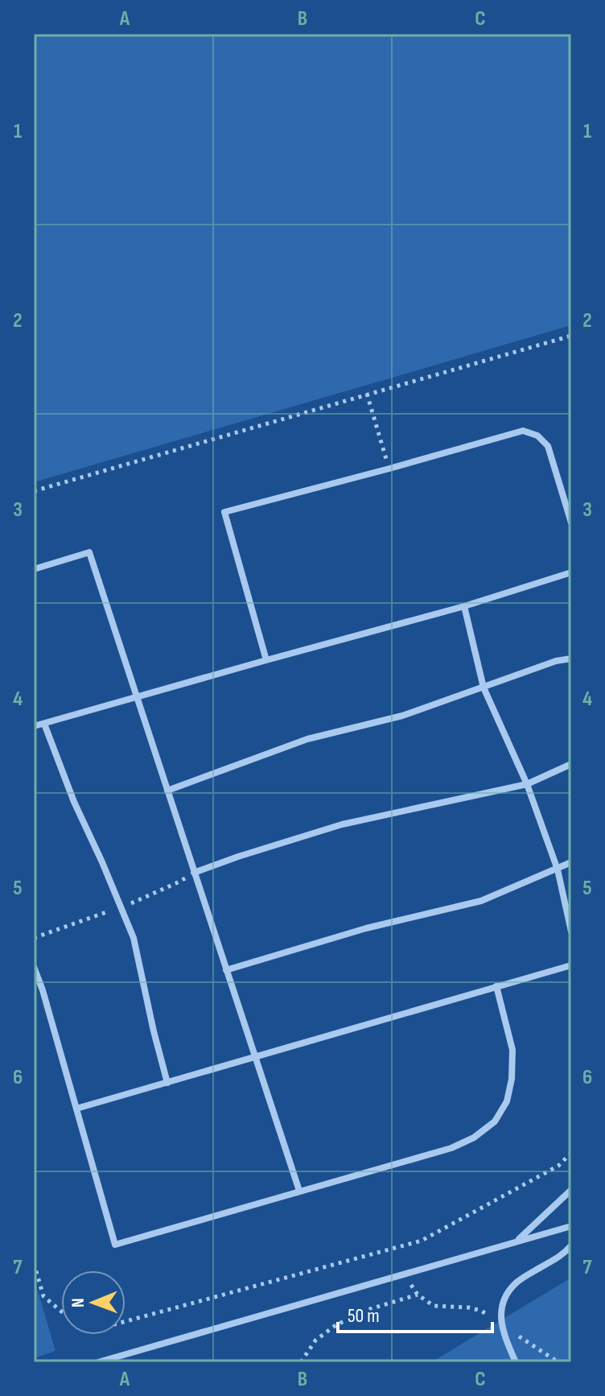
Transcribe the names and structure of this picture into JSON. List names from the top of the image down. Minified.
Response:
{"scale_bar":"50 m","north":"left","grid":{"columns":["A","B","C"],"rows":["1","2","3","4","5","6","7"]}}
